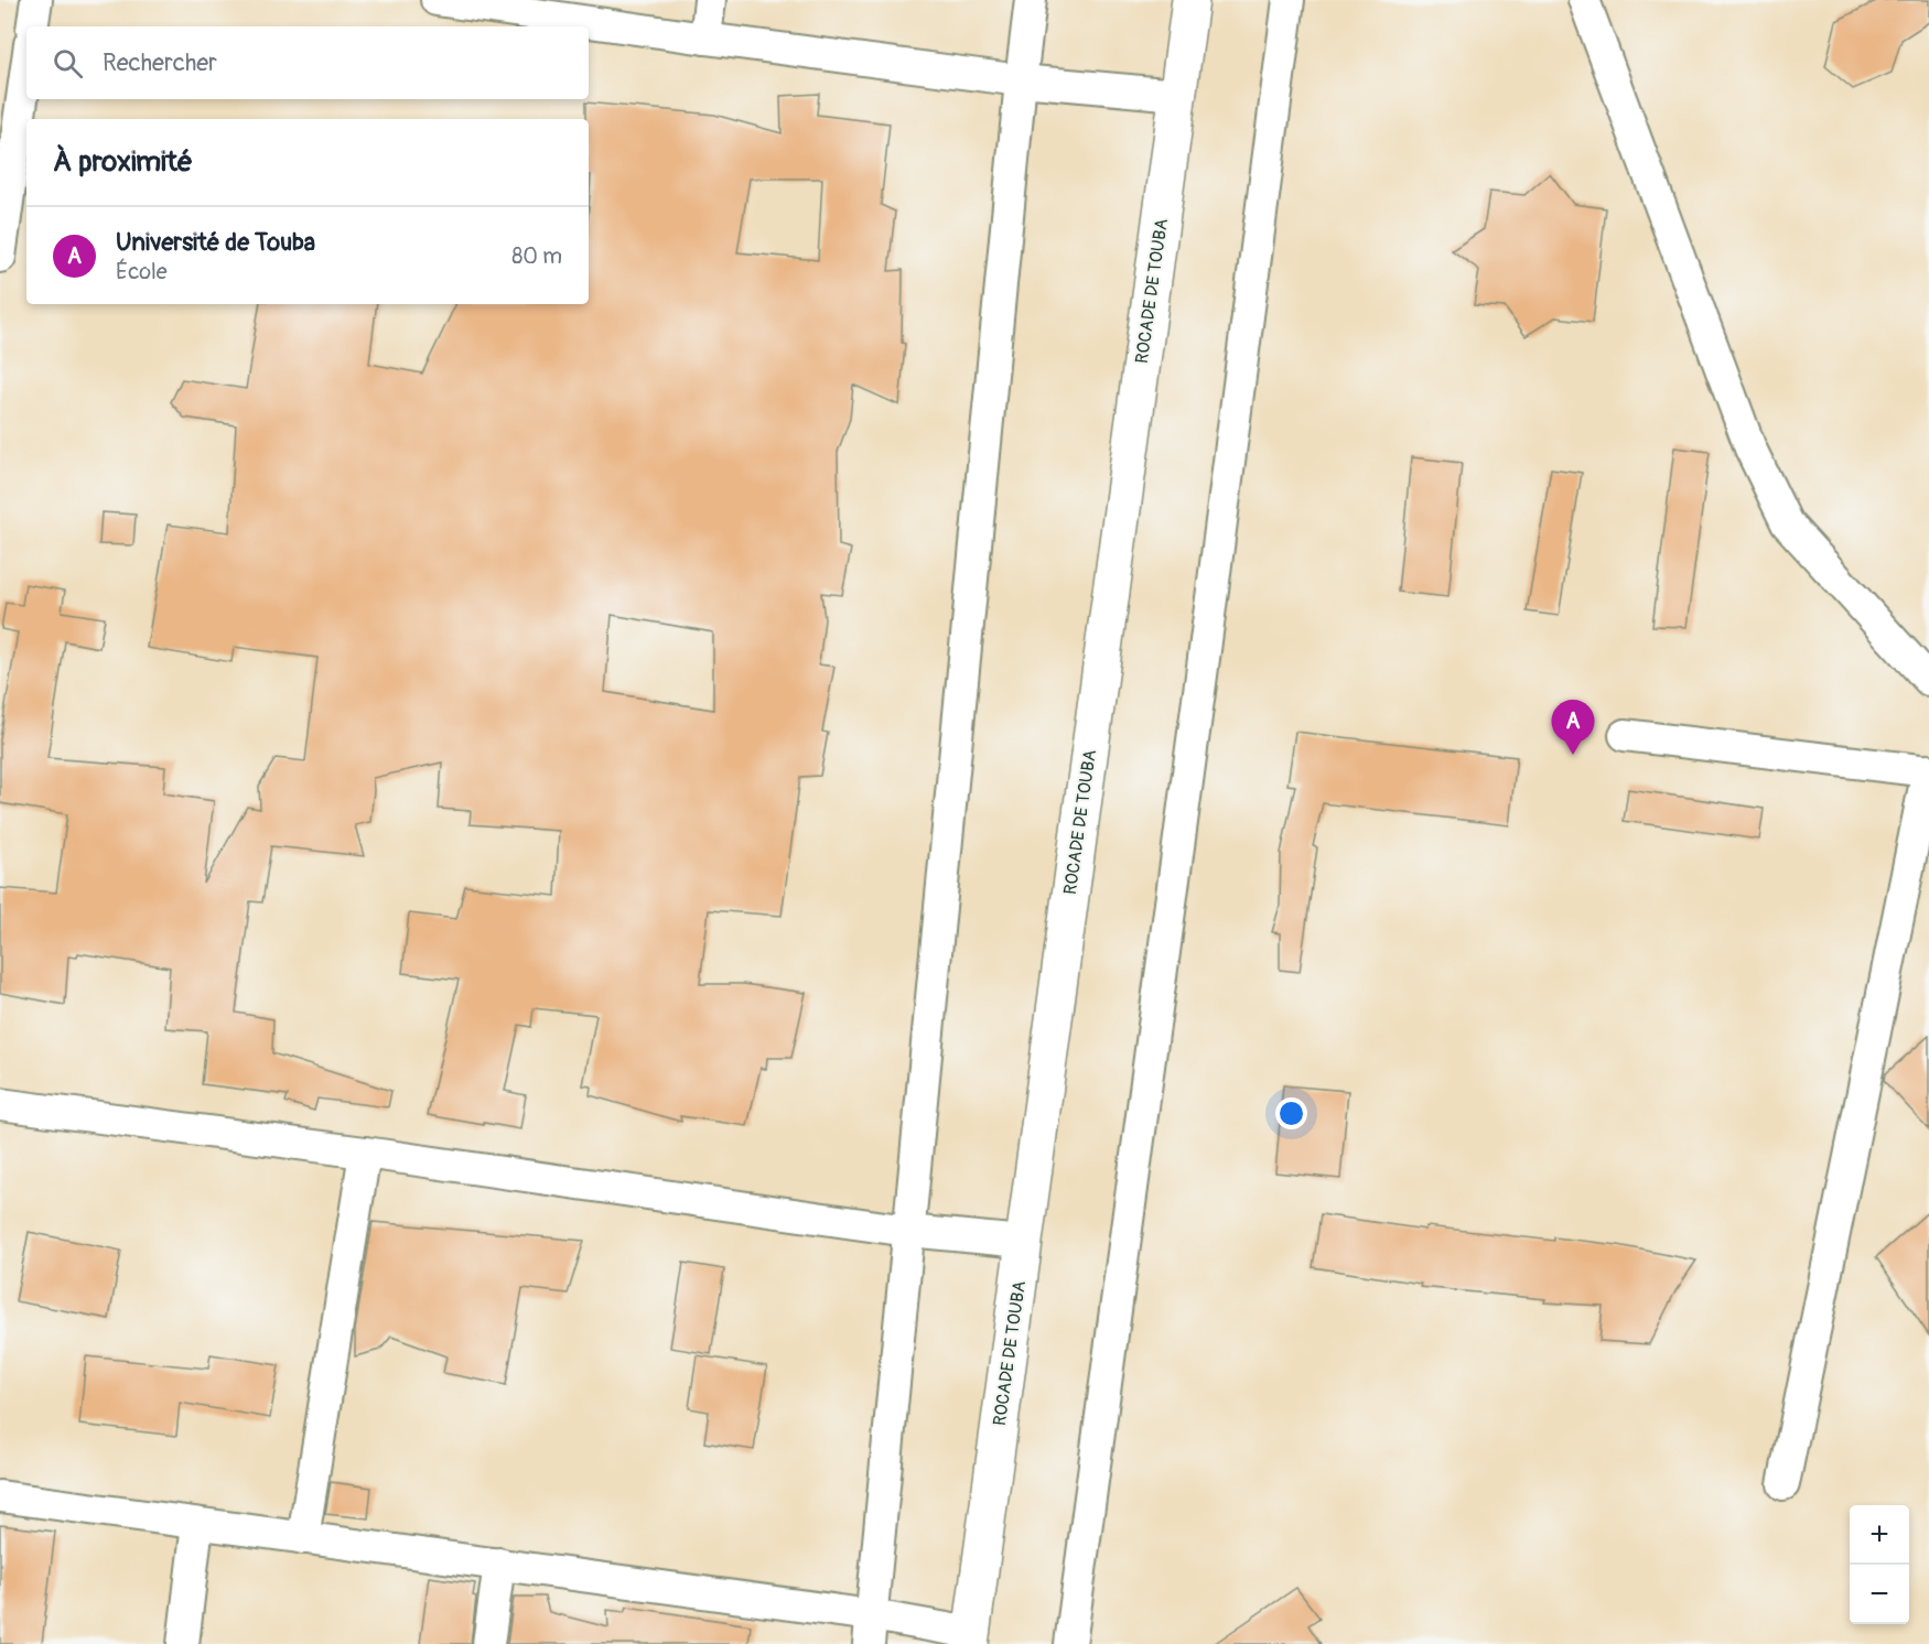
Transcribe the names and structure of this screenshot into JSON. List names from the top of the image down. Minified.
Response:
{"streets":{"main road":["ROCADE DE TOUBA"]},"page":{"search":"Rechercher","heading":"À proximité","list":[{"mark":"A","name":"Université de Touba","note":"École","value":"80 m"}],"pins":"A","map_buttons":["+","−"]}}
